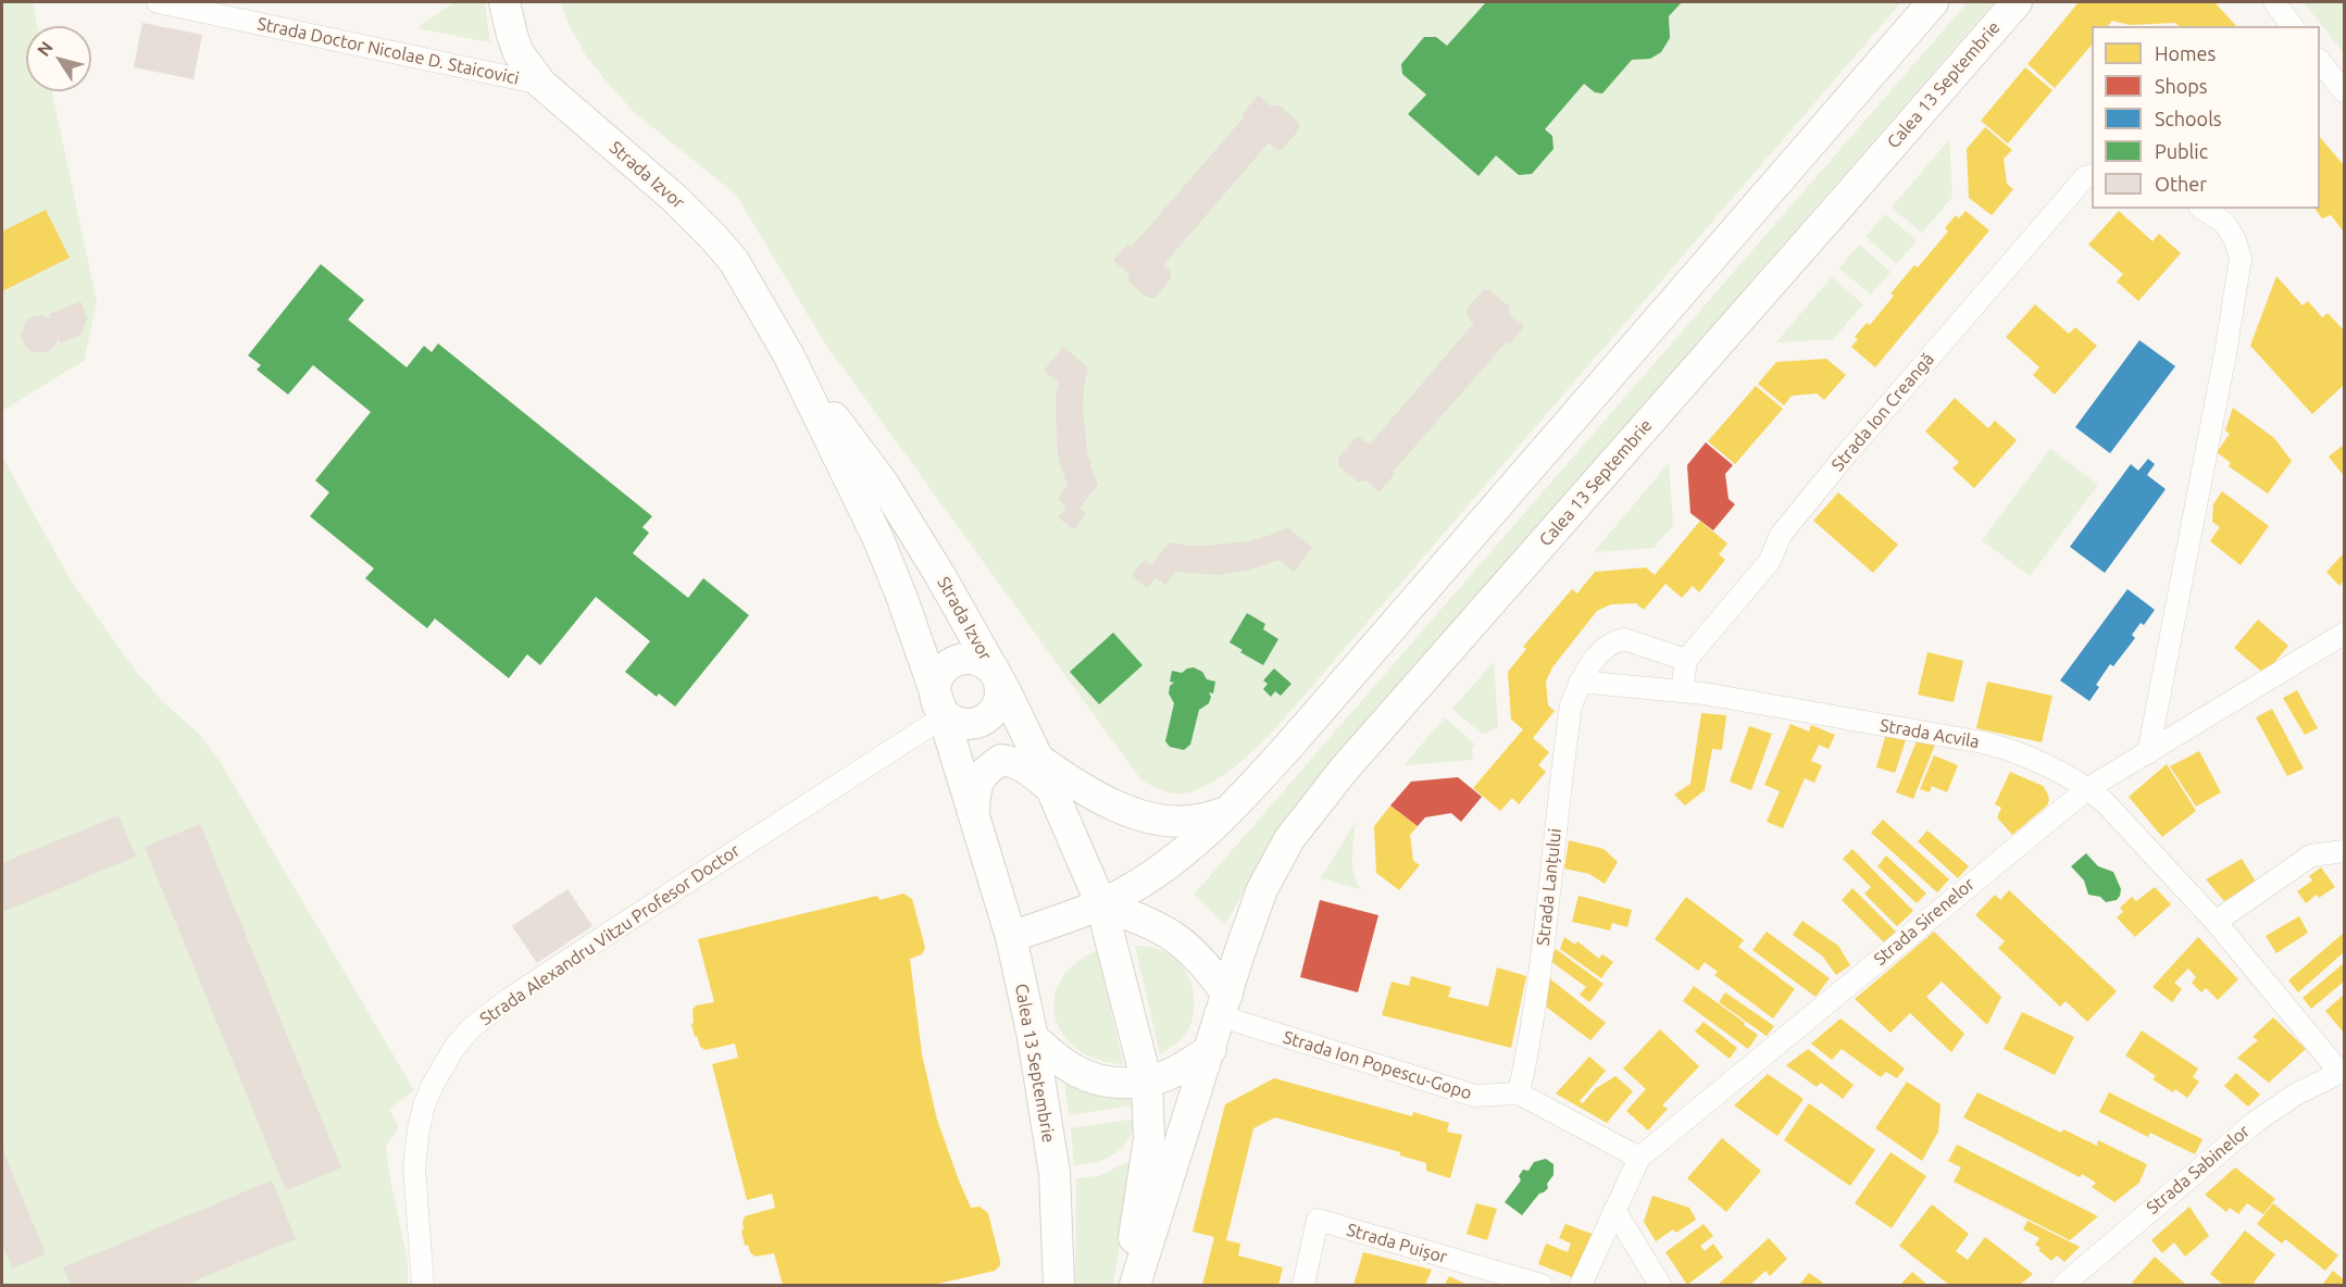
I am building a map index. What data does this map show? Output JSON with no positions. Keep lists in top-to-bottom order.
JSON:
{
  "streets": {
    "main road": ["Calea 13 Septembrie", "Strada Izvor"],
    "street": [
      "Strada Doctor Nicolae D. Staicovici",
      "Strada Ion Creangă",
      "Strada Acvila",
      "Strada Lanțului",
      "Strada Sirenelor",
      "Strada Alexandru Vitzu Profesor Doctor",
      "Strada Ion Popescu-Gopo",
      "Strada Sabinelor",
      "Strada Puișor"
    ]
  },
  "crossings": [
    ["Strada Doctor Nicolae D. Staicovici", "Strada Izvor"],
    ["Calea 13 Septembrie", "Strada Izvor"],
    ["Calea 13 Septembrie", "Strada Ion Popescu-Gopo"],
    ["Strada Izvor", "Strada Alexandru Vitzu Profesor Doctor"],
    ["Strada Acvila", "Strada Lanțului"],
    ["Strada Acvila", "Strada Sirenelor"],
    ["Strada Acvila", "Strada Sabinelor"],
    ["Strada Lanțului", "Strada Ion Popescu-Gopo"]
  ],
  "legend": [
    "Homes",
    "Shops",
    "Schools",
    "Public",
    "Other"
  ],
  "north": "top left"
}
